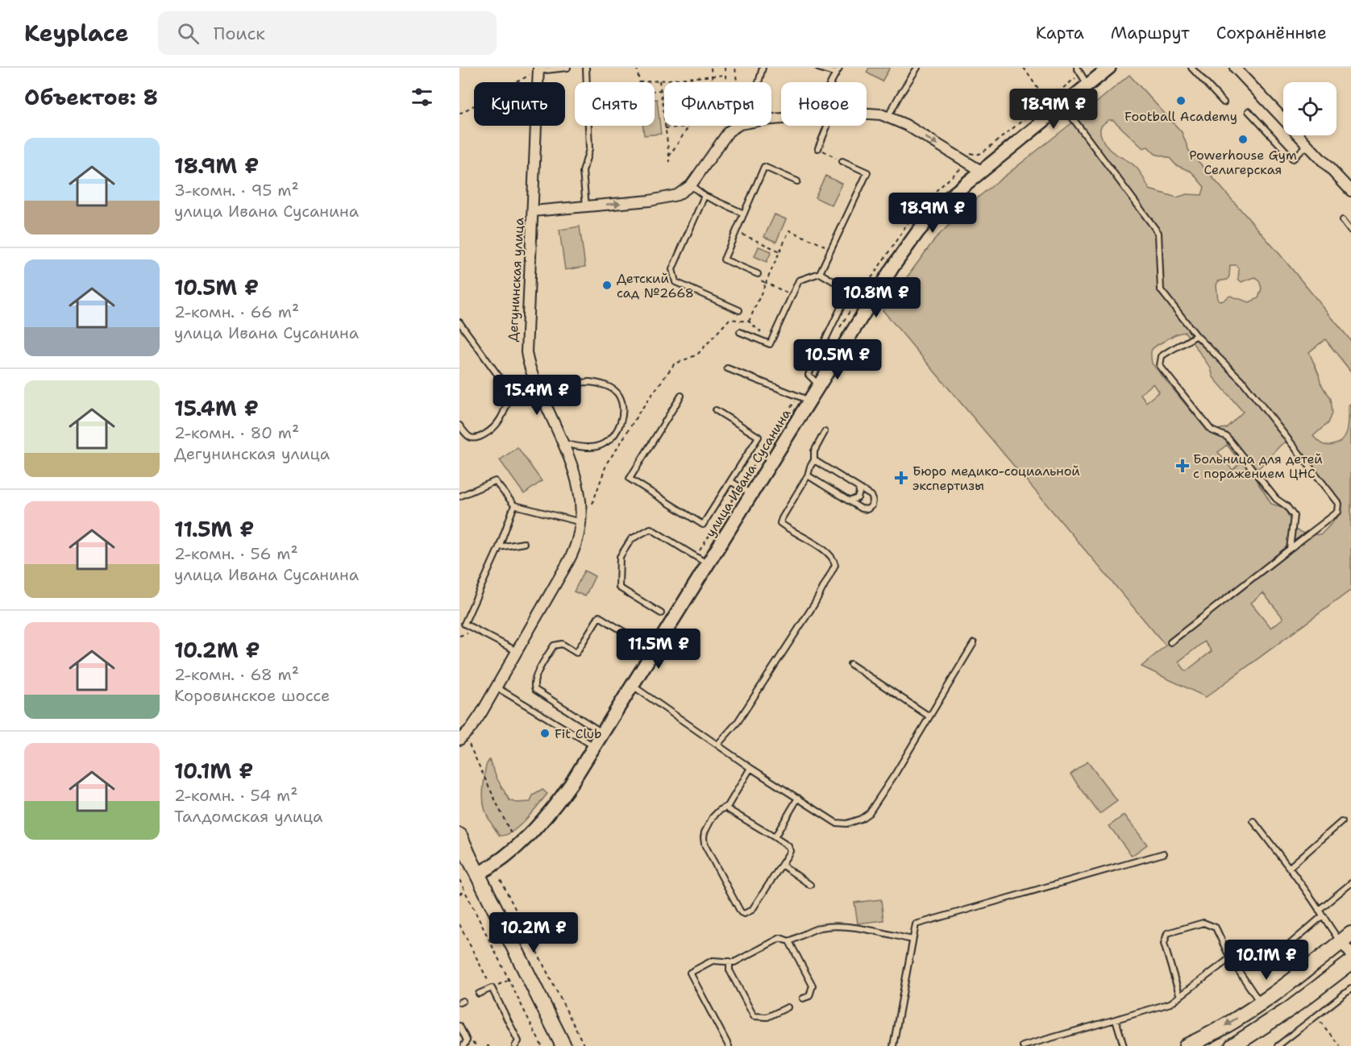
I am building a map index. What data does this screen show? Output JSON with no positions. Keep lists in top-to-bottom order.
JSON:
{
  "streets": {
    "street": ["Дегунинская улица", "улица Ивана Сусанина"]
  },
  "places": {
    "other": [
      "Football Academy",
      "Powerhouse Gym Селигерская",
      "Детский сад №2668",
      "Fit Club"
    ],
    "health": ["Больница для детей с поражением ЦНС", "Бюро медико-социальной экспертизы"]
  },
  "page": {
    "header": "Keyplace",
    "search": "Поиск",
    "nav": ["Карта", "Маршрут", "Сохранённые"],
    "heading": "Объектов: 8",
    "chip": [
      "Купить",
      "Снять",
      "Фильтры",
      "Новое"
    ],
    "price": [
      "18.9M ₽",
      "18.9M ₽",
      "10.8M ₽",
      "10.5M ₽",
      "15.4M ₽",
      "11.5M ₽",
      "10.2M ₽",
      "10.1M ₽"
    ],
    "list": [
      {
        "name": "18.9M ₽",
        "note": "3-комн. · 95 m² · улица Ивана Сусанина"
      },
      {
        "name": "10.5M ₽",
        "note": "2-комн. · 66 m² · улица Ивана Сусанина"
      },
      {
        "name": "15.4M ₽",
        "note": "2-комн. · 80 m² · Дегунинская улица"
      },
      {
        "name": "11.5M ₽",
        "note": "2-комн. · 56 m² · улица Ивана Сусанина"
      },
      {
        "name": "10.2M ₽",
        "note": "2-комн. · 68 m² · Коровинское шоссе"
      },
      {
        "name": "10.1M ₽",
        "note": "2-комн. · 54 m² · Талдомская улица"
      }
    ]
  }
}
